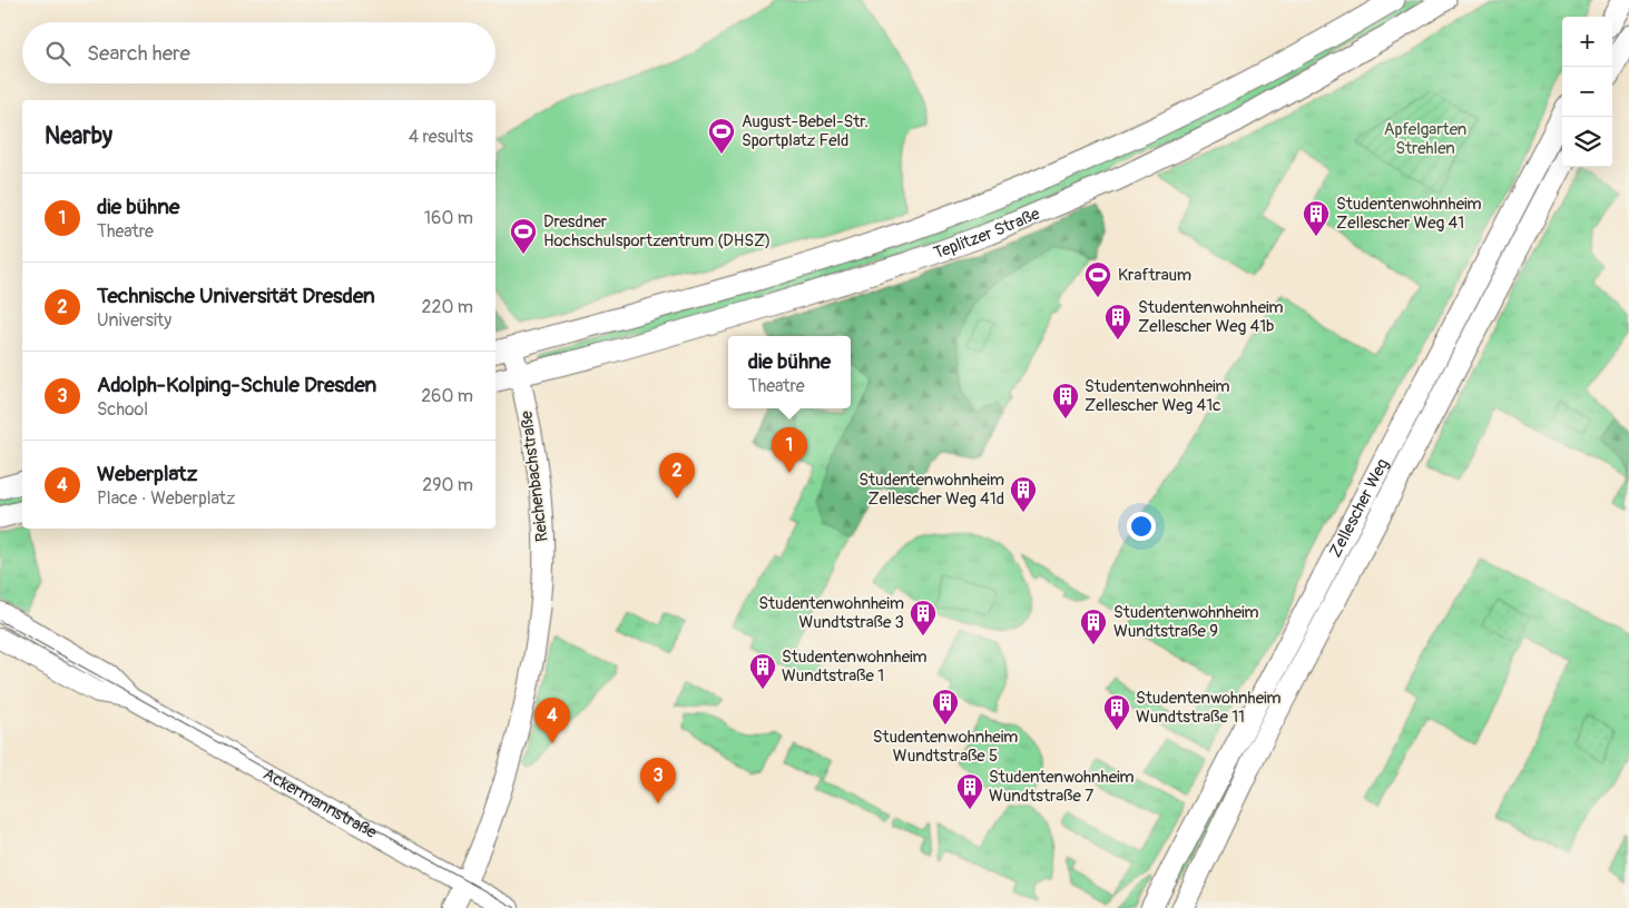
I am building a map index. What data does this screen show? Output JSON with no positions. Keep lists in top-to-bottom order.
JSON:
{
  "streets": {
    "main road": ["Teplitzer Straße", "Zellescher Weg"],
    "street": ["Reichenbachstraße", "Ackermannstraße"]
  },
  "crossings": [
    ["Teplitzer Straße", "Reichenbachstraße"],
    ["Reichenbachstraße", "Ackermannstraße"]
  ],
  "parks": ["Apfelgarten Strehlen"],
  "places": {
    "sports": ["August-Bebel-Str. Sportplatz Feld", "Dresdner Hochschulsportzentrum (DHSZ)", "Kraftraum"],
    "building": [
      "Studentenwohnheim Zellescher Weg 41",
      "Studentenwohnheim Zellescher Weg 41b",
      "Studentenwohnheim Zellescher Weg 41c",
      "Studentenwohnheim Zellescher Weg 41d",
      "Studentenwohnheim Wundtstraße 3",
      "Studentenwohnheim Wundtstraße 9",
      "Studentenwohnheim Wundtstraße 1",
      "Studentenwohnheim Wundtstraße 5",
      "Studentenwohnheim Wundtstraße 11",
      "Studentenwohnheim Wundtstraße 7"
    ]
  },
  "page": {
    "map_buttons": ["+", "−"],
    "search": "Search here",
    "heading": ["Nearby", "4 results"],
    "list": [
      {
        "mark": "1",
        "name": "die bühne",
        "note": "Theatre",
        "value": "160 m"
      },
      {
        "mark": "2",
        "name": "Technische Universität Dresden",
        "note": "University",
        "value": "220 m"
      },
      {
        "mark": "3",
        "name": "Adolph-Kolping-Schule Dresden",
        "note": "School",
        "value": "260 m"
      },
      {
        "mark": "4",
        "name": "Weberplatz",
        "note": "Place · Weberplatz",
        "value": "290 m"
      }
    ],
    "popup": ["die bühne", "Theatre"],
    "pins": [
      "1",
      "2",
      "4",
      "3"
    ]
  }
}
